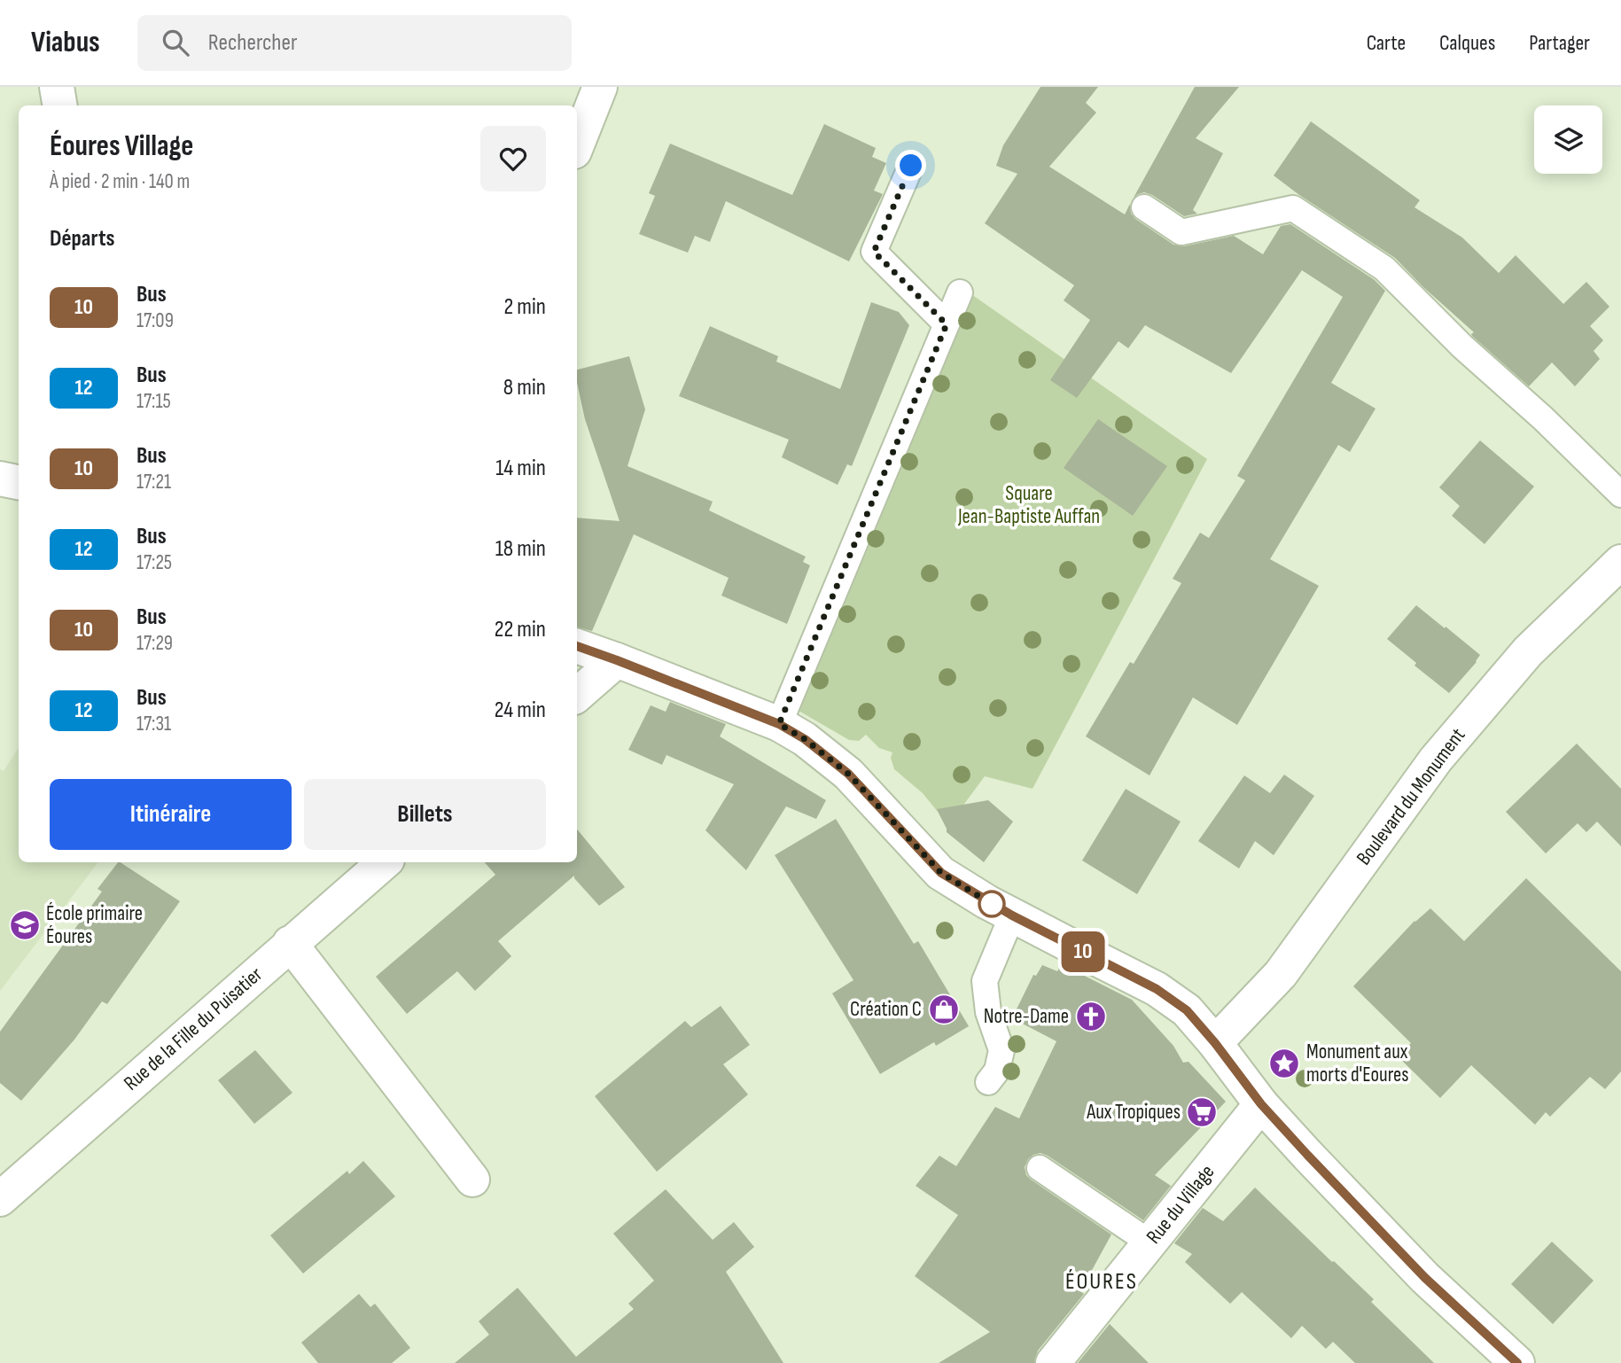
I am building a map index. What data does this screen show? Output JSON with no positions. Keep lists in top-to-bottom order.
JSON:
{
  "streets": {
    "street": ["Boulevard du Monument", "Rue de la Fille du Puisatier", "Rue du Village"]
  },
  "districts": ["ÉOURES"],
  "parks": ["Square Jean-Baptiste Auffan"],
  "places": {
    "school or university": ["École primaire Éoures"],
    "shop": ["Création C"],
    "church": ["Notre-Dame"],
    "place": ["Monument aux morts d'Eoures"],
    "supermarket": ["Aux Tropiques"]
  },
  "lines": ["bus line 10"],
  "page": {
    "header": "Viabus",
    "search": "Rechercher",
    "nav": ["Carte", "Calques", "Partager"],
    "on_map": "10",
    "heading": [
      ["Éoures Village", "À pied · 2 min · 140 m"],
      "Départs"
    ],
    "list": [
      {
        "mark": "10",
        "name": "Bus",
        "note": "17:09",
        "value": "2 min"
      },
      {
        "mark": "12",
        "name": "Bus",
        "note": "17:15",
        "value": "8 min"
      },
      {
        "mark": "10",
        "name": "Bus",
        "note": "17:21",
        "value": "14 min"
      },
      {
        "mark": "12",
        "name": "Bus",
        "note": "17:25",
        "value": "18 min"
      },
      {
        "mark": "10",
        "name": "Bus",
        "note": "17:29",
        "value": "22 min"
      },
      {
        "mark": "12",
        "name": "Bus",
        "note": "17:31",
        "value": "24 min"
      }
    ],
    "buttons": ["Itinéraire", "Billets"]
  }
}
